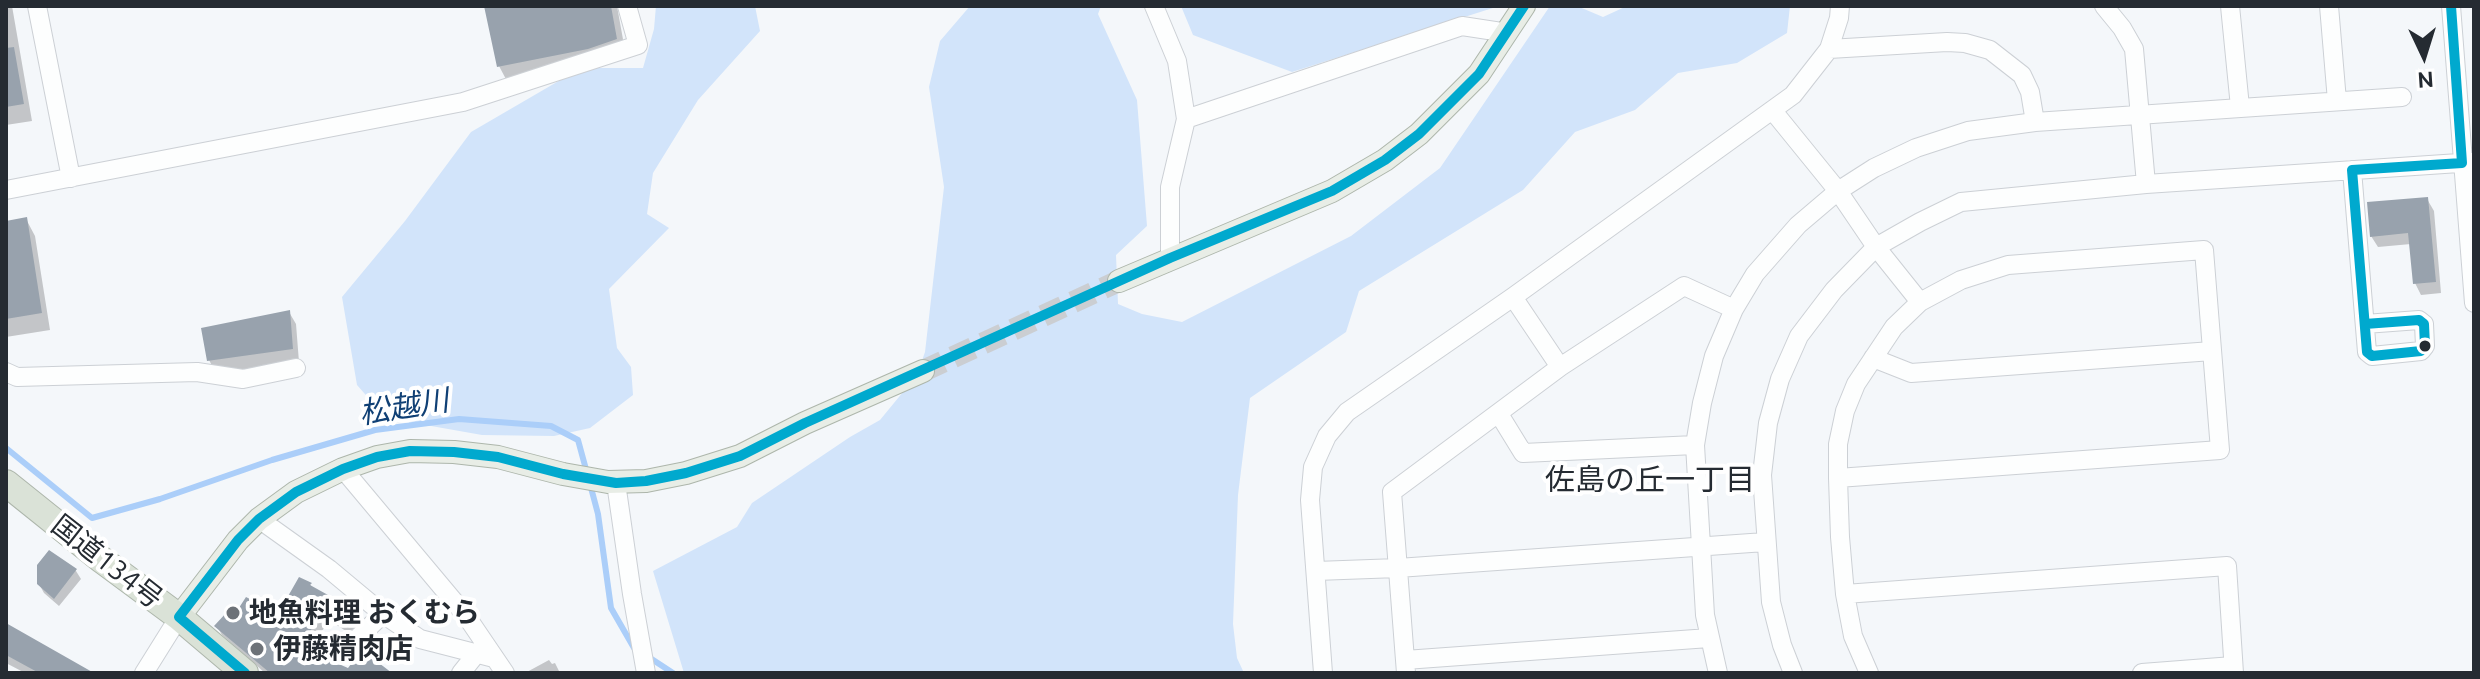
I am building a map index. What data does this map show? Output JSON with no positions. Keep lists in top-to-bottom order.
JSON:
{
  "streets": {
    "highway": ["国道134号"]
  },
  "districts": ["佐島の丘一丁目"],
  "water": ["松越川"],
  "places": ["地魚料理 おくむら", "伊藤精肉店"],
  "north": "bottom"
}
